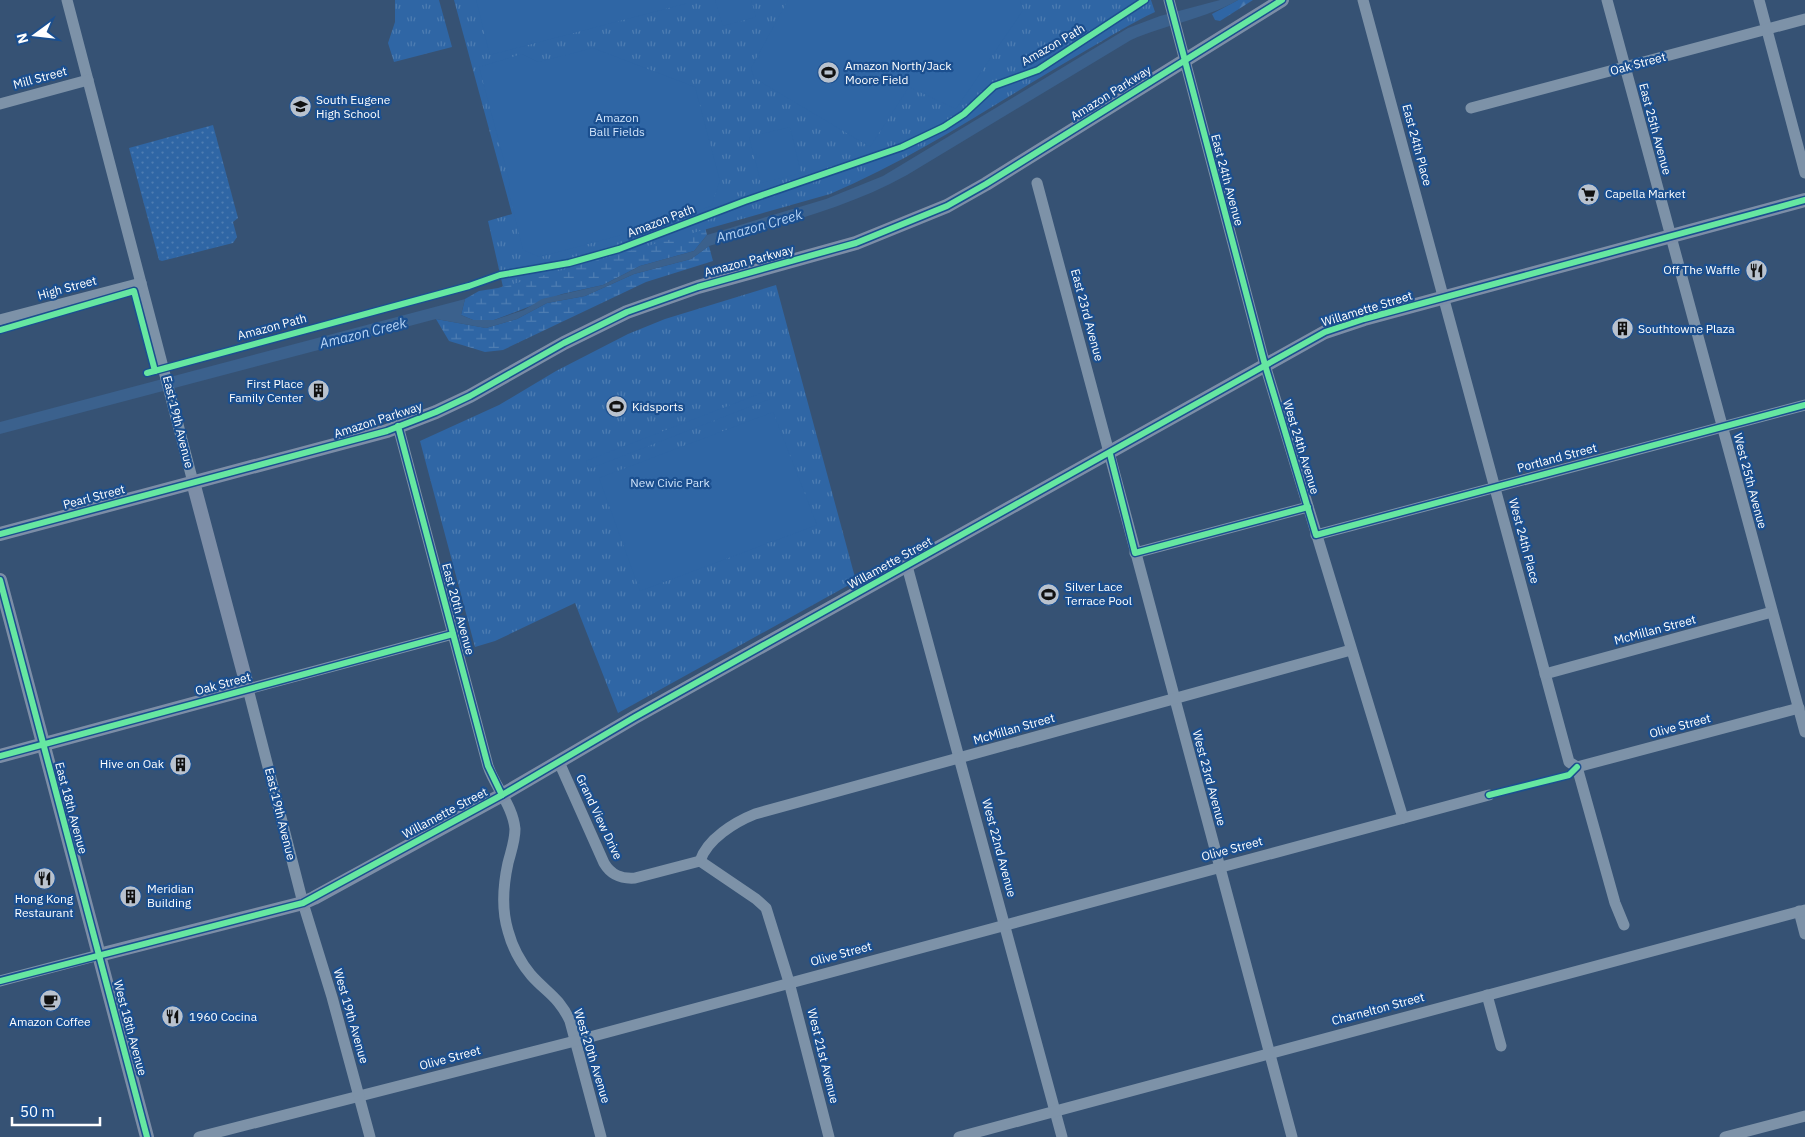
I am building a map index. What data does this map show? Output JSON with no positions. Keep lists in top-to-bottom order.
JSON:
{
  "streets": {
    "main road": [
      "Oak Street",
      "Amazon Parkway",
      "Willamette Street",
      "East 19th Avenue",
      "Pearl Street",
      "East 18th Avenue",
      "West 18th Avenue"
    ],
    "street": [
      "Mill Street",
      "East 25th Avenue",
      "East 24th Place",
      "East 24th Avenue",
      "High Street",
      "East 23rd Avenue",
      "West 24th Avenue",
      "Portland Street",
      "West 25th Avenue",
      "West 24th Place",
      "East 20th Avenue",
      "McMillan Street",
      "Olive Street",
      "West 23rd Avenue",
      "Grand View Drive",
      "West 22nd Avenue",
      "Charnelton Street",
      "West 19th Avenue",
      "West 20th Avenue",
      "West 21st Avenue"
    ],
    "cycle path": ["Amazon Path"]
  },
  "crossings": [
    ["Oak Street", "East 25th Avenue"],
    ["Oak Street", "East 19th Avenue"],
    ["Oak Street", "East 20th Avenue"],
    ["Oak Street", "East 18th Avenue"],
    ["Mill Street", "East 19th Avenue"],
    ["Amazon Parkway", "East 24th Avenue"],
    ["Amazon Parkway", "East 19th Avenue"],
    ["Amazon Parkway", "Pearl Street"],
    ["Amazon Parkway", "East 20th Avenue"],
    ["East 25th Avenue", "Willamette Street"],
    ["East 25th Avenue", "West 25th Avenue"],
    ["East 24th Place", "Willamette Street"],
    ["East 24th Place", "West 24th Place"],
    ["East 24th Avenue", "Willamette Street"],
    ["East 24th Avenue", "West 24th Avenue"],
    ["High Street", "East 19th Avenue"],
    ["Willamette Street", "East 23rd Avenue"],
    ["Willamette Street", "East 19th Avenue"],
    ["Willamette Street", "West 24th Avenue"],
    ["Willamette Street", "West 25th Avenue"],
    ["Willamette Street", "West 24th Place"],
    ["Willamette Street", "East 20th Avenue"],
    ["Willamette Street", "West 23rd Avenue"],
    ["Willamette Street", "East 18th Avenue"],
    ["Willamette Street", "Grand View Drive"],
    ["Willamette Street", "West 22nd Avenue"],
    ["Willamette Street", "West 19th Avenue"],
    ["Willamette Street", "West 18th Avenue"],
    ["Willamette Street", "West 20th Avenue"],
    ["East 23rd Avenue", "West 23rd Avenue"],
    ["East 19th Avenue", "Pearl Street"],
    ["East 19th Avenue", "West 19th Avenue"],
    ["West 24th Avenue", "Portland Street"],
    ["West 24th Avenue", "McMillan Street"],
    ["West 24th Avenue", "Olive Street"],
    ["Portland Street", "West 25th Avenue"],
    ["Portland Street", "West 24th Place"],
    ["West 25th Avenue", "McMillan Street"],
    ["West 25th Avenue", "Olive Street"],
    ["West 24th Place", "McMillan Street"],
    ["West 24th Place", "Olive Street"],
    ["East 20th Avenue", "West 20th Avenue"],
    ["McMillan Street", "West 23rd Avenue"],
    ["McMillan Street", "Grand View Drive"],
    ["McMillan Street", "West 22nd Avenue"],
    ["Olive Street", "West 23rd Avenue"],
    ["Olive Street", "West 22nd Avenue"],
    ["Olive Street", "West 19th Avenue"],
    ["Olive Street", "West 20th Avenue"],
    ["Olive Street", "West 21st Avenue"],
    ["West 23rd Avenue", "Charnelton Street"],
    ["East 18th Avenue", "West 18th Avenue"],
    ["West 22nd Avenue", "Charnelton Street"]
  ],
  "water": ["Amazon Creek"],
  "parks": ["Amazon Ball Fields", "New Civic Park"],
  "places": {
    "sports": ["Amazon North/Jack Moore Field", "Kidsports", "Silver Lace Terrace Pool"],
    "school or university": ["South Eugene High School"],
    "supermarket": ["Capella Market"],
    "restaurant": ["Off The Waffle", "Hong Kong Restaurant", "1960 Cocina"],
    "building": [
      "Southtowne Plaza",
      "First Place Family Center",
      "Hive on Oak",
      "Meridian Building"
    ],
    "cafe": ["Amazon Coffee"]
  },
  "scale_bar": "50 m",
  "north": "left"
}
